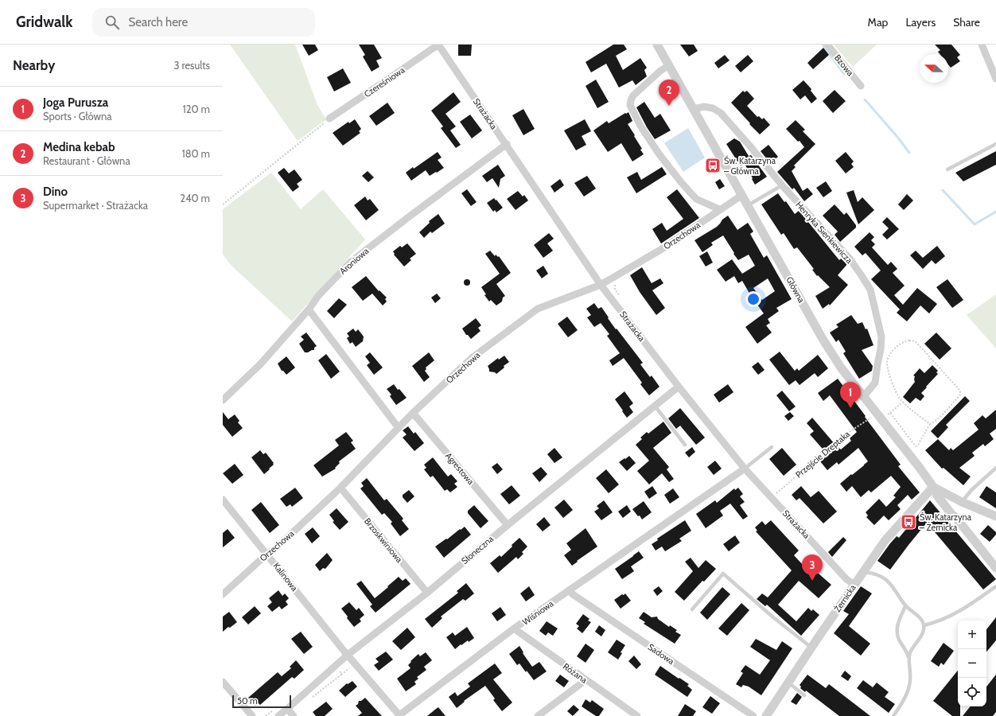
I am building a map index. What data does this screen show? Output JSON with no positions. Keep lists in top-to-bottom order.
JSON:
{
  "streets": {
    "street": [
      "Bzowa",
      "Czereśniowa",
      "Strażacka",
      "Henryka Sienkiewicza",
      "Orzechowa",
      "Aroniowa",
      "Główna",
      "Agrestowa",
      "Brzoskwiniowa",
      "Słoneczna",
      "Kalinowa",
      "Żernicka",
      "Wiśniowa",
      "Sadowa",
      "Różana"
    ],
    "path": ["Przejście Dreptaka"]
  },
  "crossings": [
    ["Czereśniowa", "Strażacka"],
    ["Strażacka", "Orzechowa"],
    ["Strażacka", "Aroniowa"],
    ["Strażacka", "Słoneczna"],
    ["Strażacka", "Żernicka"],
    ["Strażacka", "Wiśniowa"],
    ["Henryka Sienkiewicza", "Główna"],
    ["Orzechowa", "Główna"],
    ["Orzechowa", "Agrestowa"],
    ["Orzechowa", "Brzoskwiniowa"],
    ["Orzechowa", "Kalinowa"],
    ["Główna", "Żernicka"],
    ["Agrestowa", "Słoneczna"],
    ["Brzoskwiniowa", "Słoneczna"],
    ["Słoneczna", "Kalinowa"],
    ["Słoneczna", "Wiśniowa"],
    ["Kalinowa", "Wiśniowa"],
    ["Wiśniowa", "Sadowa"],
    ["Wiśniowa", "Różana"]
  ],
  "places": {
    "bus stop": ["Św. Katarzyna – Główna", "Św. Katarzyna – Żernicka"]
  },
  "scale_bar": "50 m",
  "north": "left",
  "page": {
    "header": "Gridwalk",
    "search": "Search here",
    "nav": ["Map", "Layers", "Share"],
    "heading": ["Nearby", "3 results"],
    "pins": ["2", "1", "3"],
    "list": [
      {
        "mark": "1",
        "name": "Joga Purusza",
        "note": "Sports · Główna",
        "value": "120 m"
      },
      {
        "mark": "2",
        "name": "Medina kebab",
        "note": "Restaurant · Główna",
        "value": "180 m"
      },
      {
        "mark": "3",
        "name": "Dino",
        "note": "Supermarket · Strażacka",
        "value": "240 m"
      }
    ],
    "map_buttons": ["+", "−"],
    "scale": "50 m"
  }
}
